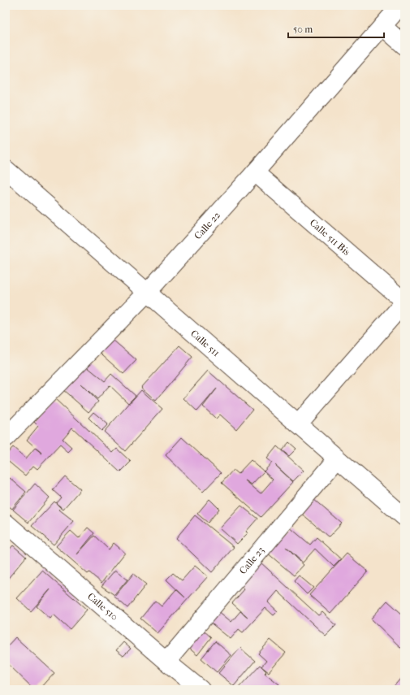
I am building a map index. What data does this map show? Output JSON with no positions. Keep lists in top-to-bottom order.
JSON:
{
  "streets": {
    "street": [
      "Calle 22",
      "Calle 511 Bis",
      "Calle 511",
      "Calle 23",
      "Calle 510"
    ]
  },
  "crossings": [
    ["Calle 22", "Calle 511 Bis"],
    ["Calle 22", "Calle 511"],
    ["Calle 511", "Calle 23"],
    ["Calle 23", "Calle 510"]
  ],
  "scale_bar": "50 m"
}
